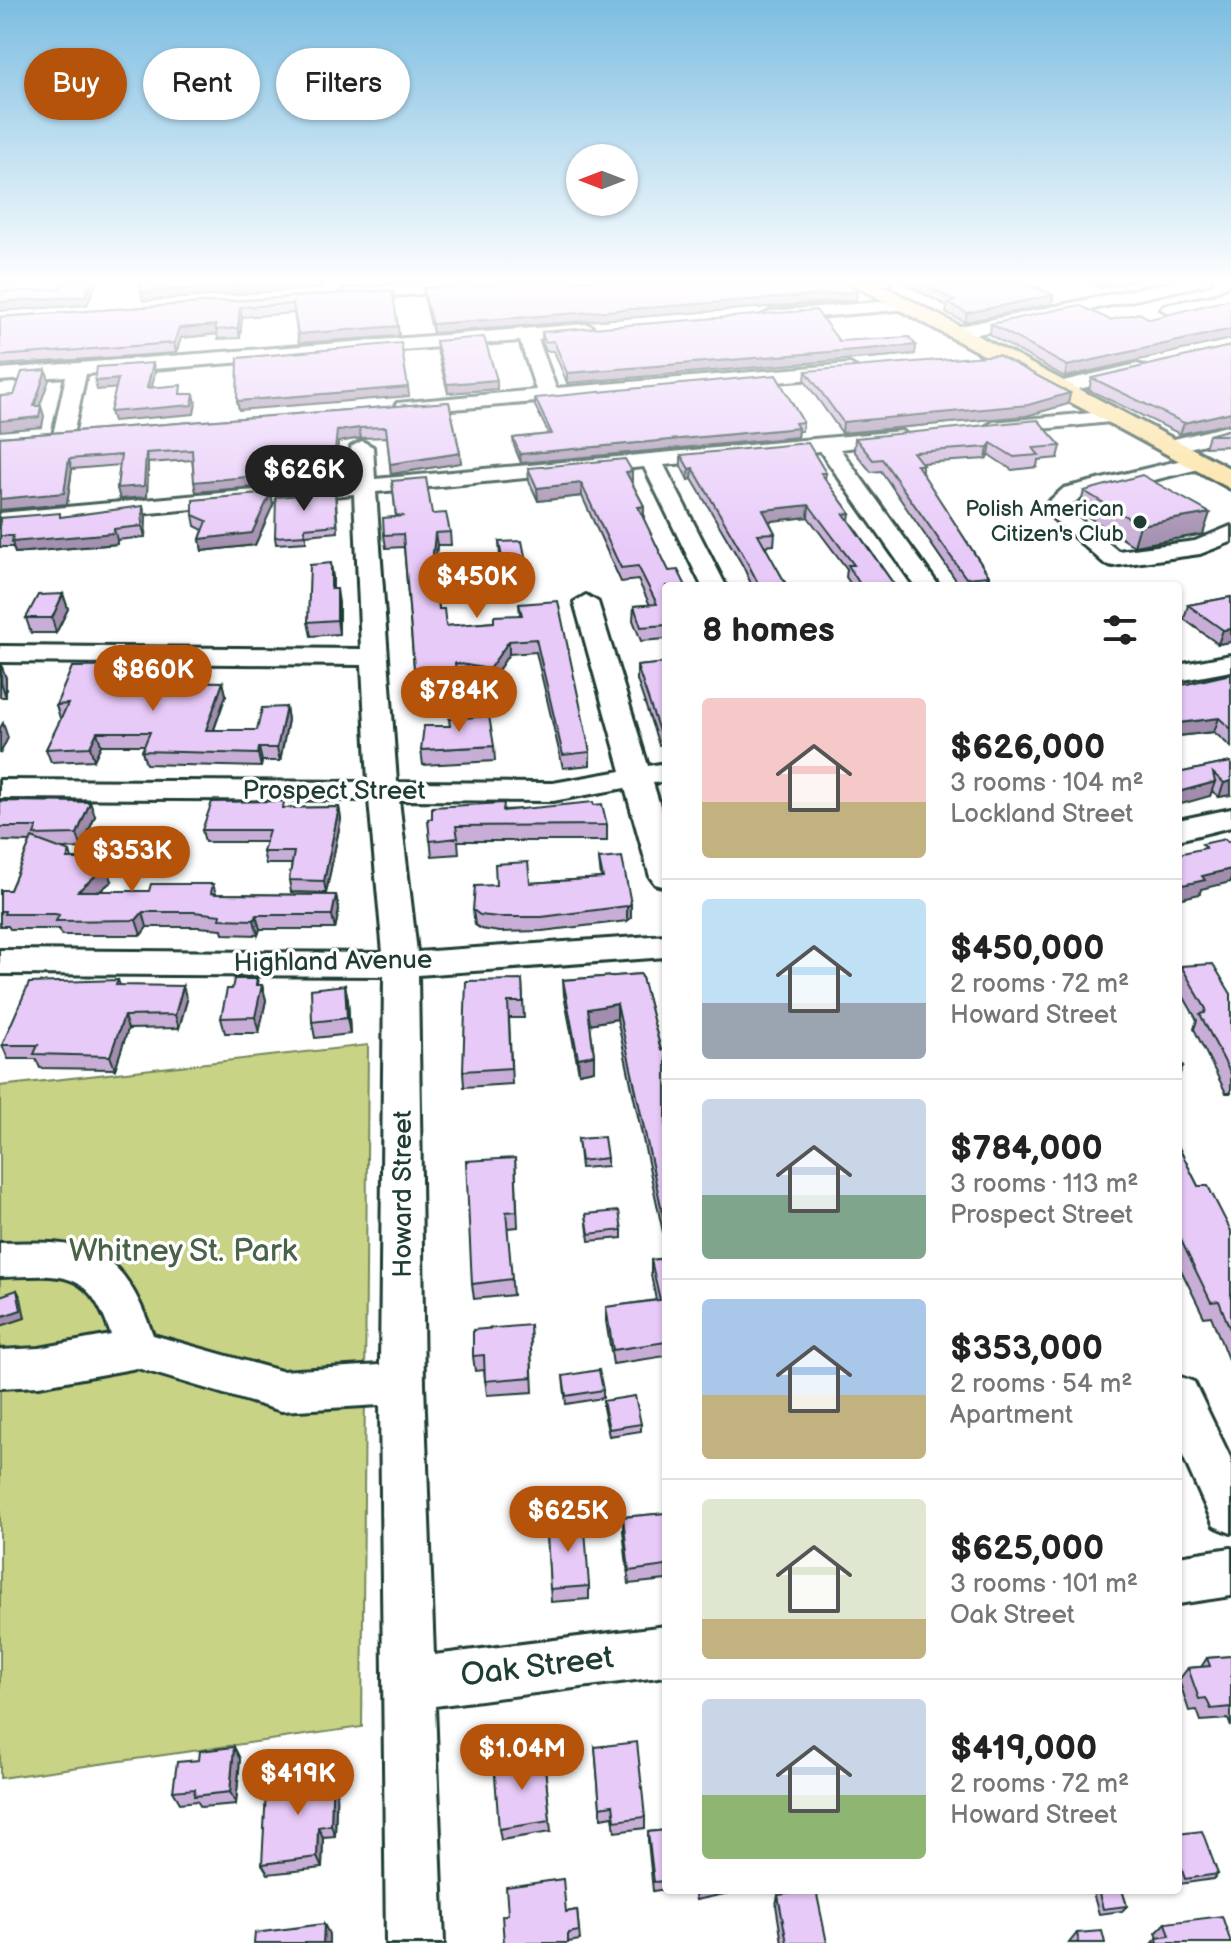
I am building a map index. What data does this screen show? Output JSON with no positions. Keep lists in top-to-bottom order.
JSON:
{
  "streets": {
    "street": [
      "Prospect Street",
      "Highland Avenue",
      "Howard Street",
      "Oak Street"
    ]
  },
  "crossings": [
    ["Prospect Street", "Howard Street"],
    ["Highland Avenue", "Howard Street"],
    ["Howard Street", "Oak Street"]
  ],
  "parks": ["Whitney St. Park"],
  "places": ["Polish American Citizen's Club"],
  "north": "left",
  "page": {
    "chip": ["Buy", "Rent", "Filters"],
    "price": [
      "$626K",
      "$450K",
      "$860K",
      "$784K",
      "$353K",
      "$625K",
      "$1.04M",
      "$419K"
    ],
    "heading": "8 homes",
    "list": [
      {
        "name": "$626,000",
        "note": "3 rooms · 104 m² · Lockland Street"
      },
      {
        "name": "$450,000",
        "note": "2 rooms · 72 m² · Howard Street"
      },
      {
        "name": "$784,000",
        "note": "3 rooms · 113 m² · Prospect Street"
      },
      {
        "name": "$353,000",
        "note": "2 rooms · 54 m² · Apartment"
      },
      {
        "name": "$625,000",
        "note": "3 rooms · 101 m² · Oak Street"
      },
      {
        "name": "$419,000",
        "note": "2 rooms · 72 m² · Howard Street"
      }
    ]
  }
}
